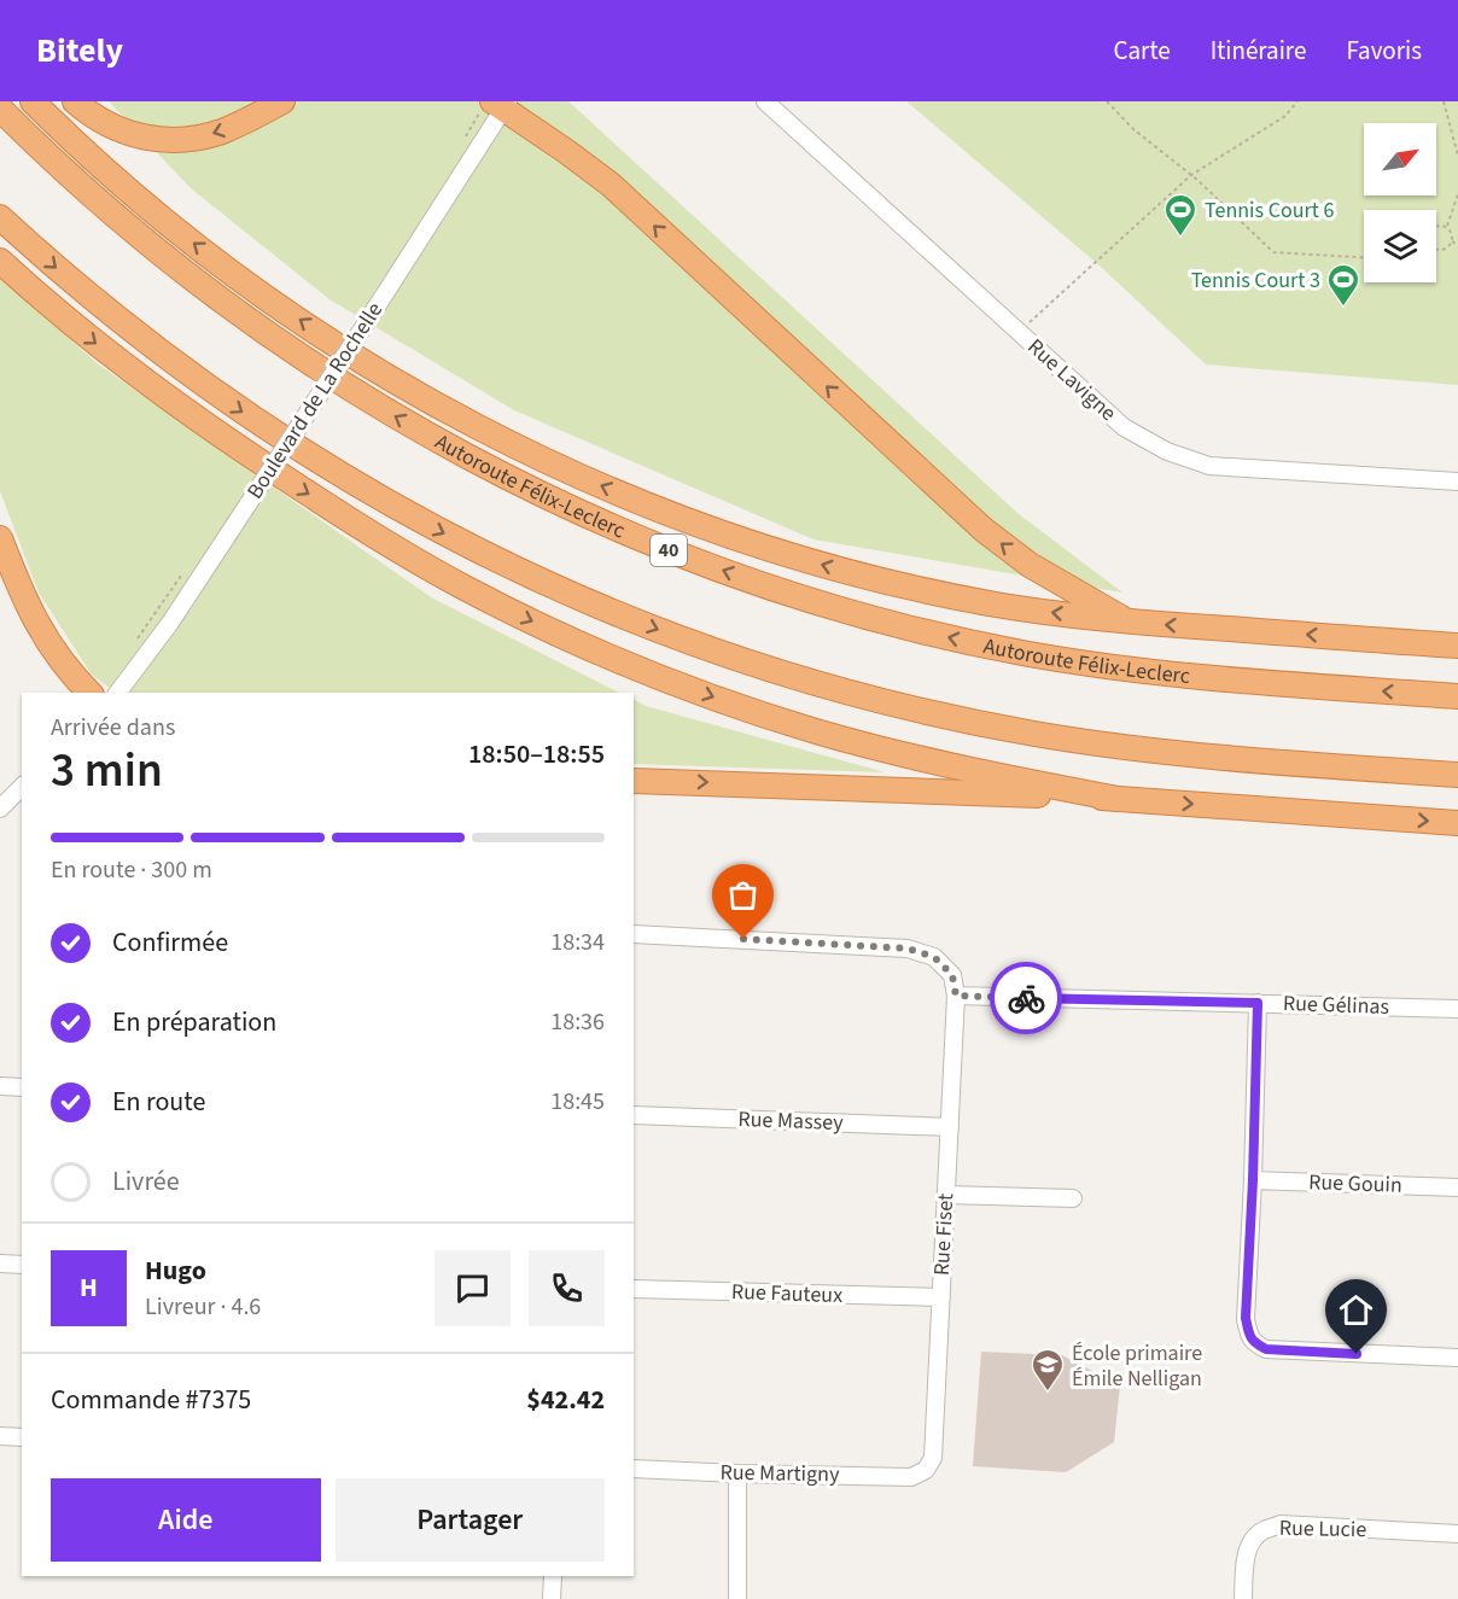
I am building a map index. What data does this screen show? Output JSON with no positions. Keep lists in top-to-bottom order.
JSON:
{
  "streets": {
    "highway": ["Autoroute Félix-Leclerc", "40"],
    "street": [
      "Rue Lavigne",
      "Boulevard de La Rochelle",
      "Rue Gélinas",
      "Rue Massey",
      "Rue Gouin",
      "Rue Fiset",
      "Rue Fauteux",
      "Rue Martigny",
      "Rue Lucie"
    ]
  },
  "crossings": [
    ["Rue Gélinas", "Rue Fiset"],
    ["Rue Massey", "Rue Fiset"],
    ["Rue Fiset", "Rue Fauteux"],
    ["Rue Fiset", "Rue Martigny"]
  ],
  "places": {
    "sports": ["Tennis Court 6", "Tennis Court 3"],
    "school or university": ["École primaire Émile Nelligan"]
  },
  "north": "top right",
  "page": {
    "header": "Bitely",
    "nav": ["Carte", "Itinéraire", "Favoris"],
    "heading": ["3 min", "Arrivée dans", "18:50–18:55"],
    "panel": [
      "Hugo",
      "Livreur · 4.6",
      "Commande #7375",
      "$42.42"
    ],
    "bar": "En route · 300 m",
    "list": [
      ["Confirmée", "18:34"],
      ["En préparation", "18:36"],
      ["En route", "18:45"],
      "Livrée"
    ],
    "round": "H",
    "buttons": ["Aide", "Partager"]
  }
}
